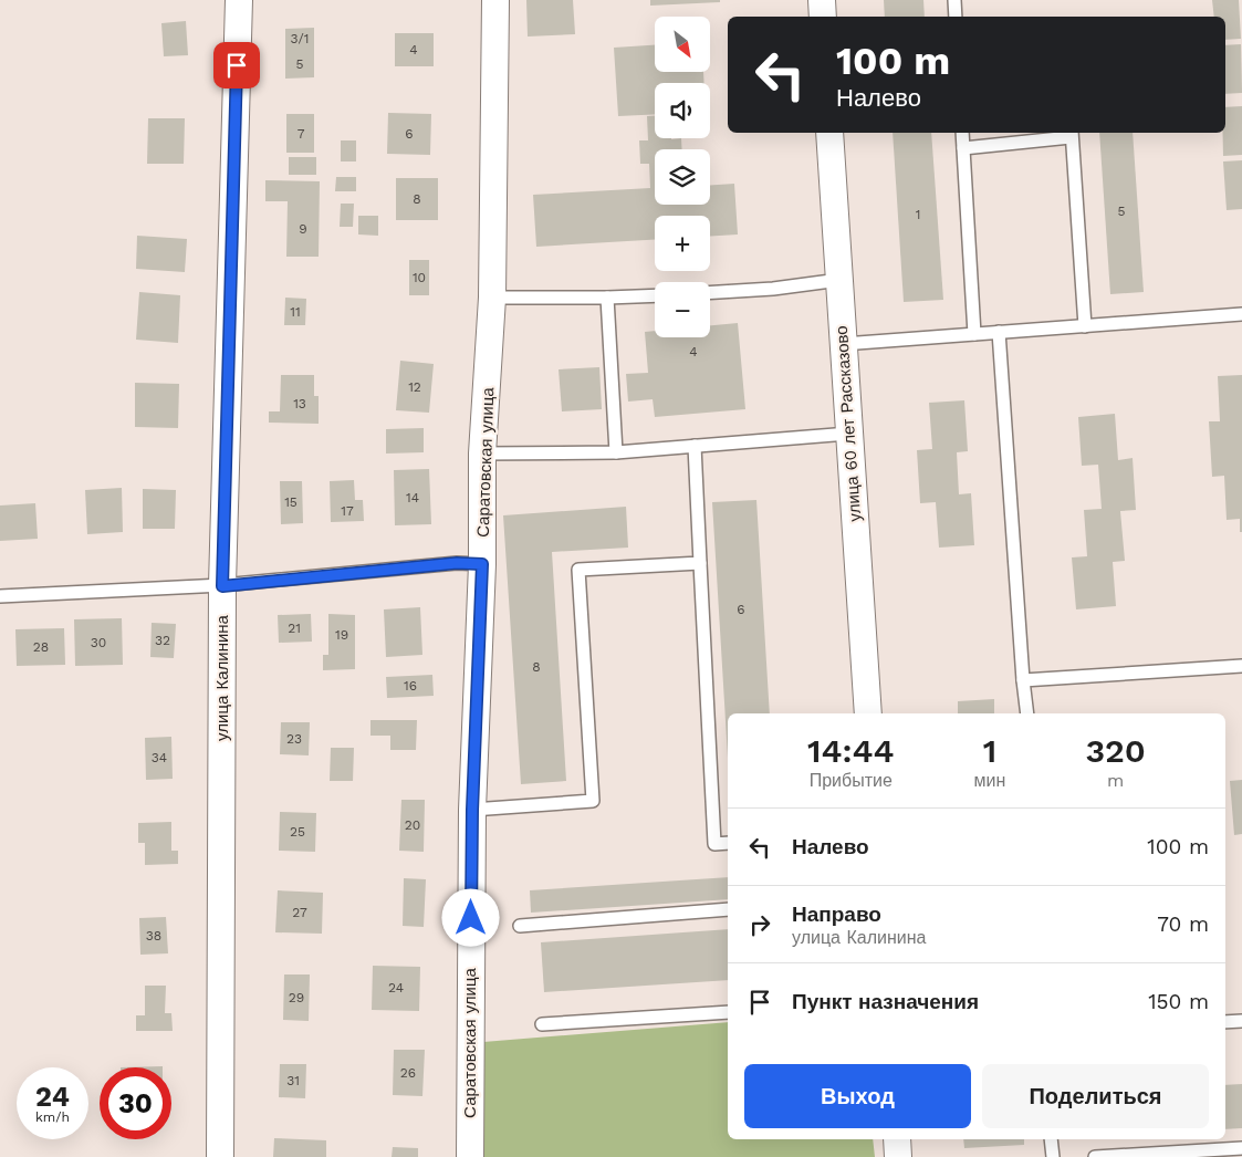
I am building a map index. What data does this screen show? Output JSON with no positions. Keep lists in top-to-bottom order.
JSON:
{
  "streets": {
    "street": ["улица 60 лет Рассказово", "Саратовская улица", "улица Калинина"]
  },
  "house_numbers": [
    "3/1",
    "4",
    "5",
    "7",
    "6",
    "8",
    "5",
    "1",
    "9",
    "10",
    "11",
    "4",
    "12",
    "13",
    "14",
    "15",
    "17",
    "6",
    "21",
    "19",
    "32",
    "30",
    "28",
    "8",
    "16",
    "23",
    "34",
    "20",
    "25",
    "27",
    "38",
    "24",
    "29",
    "26",
    "31"
  ],
  "north": "bottom right",
  "page": {
    "map_buttons": ["+", "−"],
    "turn": ["100 m", "Налево"],
    "eta": [
      "14:44",
      "Прибытие",
      "1",
      "мин",
      "320",
      "m"
    ],
    "list": [
      {
        "name": "Налево",
        "value": "100 m"
      },
      {
        "name": "Направо",
        "note": "улица Калинина",
        "value": "70 m"
      },
      {
        "name": "Пункт назначения",
        "value": "150 m"
      }
    ],
    "buttons": ["Выход", "Поделиться"],
    "speed": "24 km/h",
    "limit": "30"
  }
}
